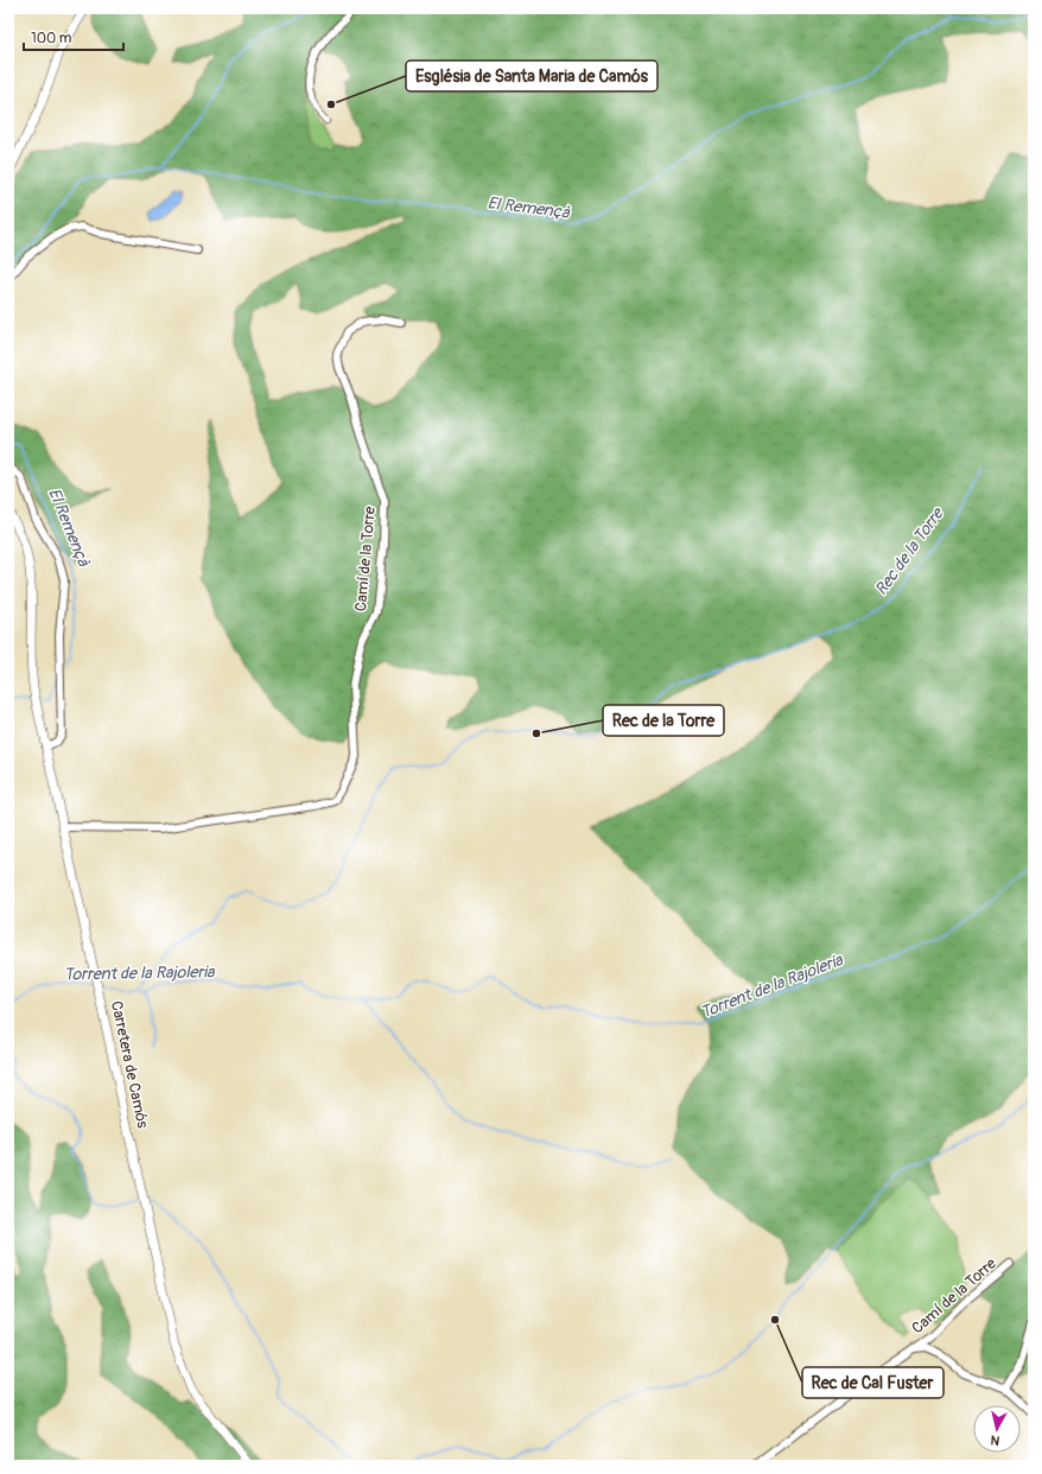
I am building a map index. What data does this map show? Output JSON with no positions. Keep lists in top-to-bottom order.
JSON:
{
  "streets": {
    "street": ["Camí de la Torre", "Carretera de Camós"]
  },
  "crossings": [
    ["Camí de la Torre", "Carretera de Camós"]
  ],
  "water": ["El Remençà", "Rec de la Torre", "Torrent de la Rajoleria"],
  "places": ["Església de Santa Maria de Camós", "Rec de la Torre", "Rec de Cal Fuster"],
  "scale_bar": "100 m",
  "north": "bottom"
}
